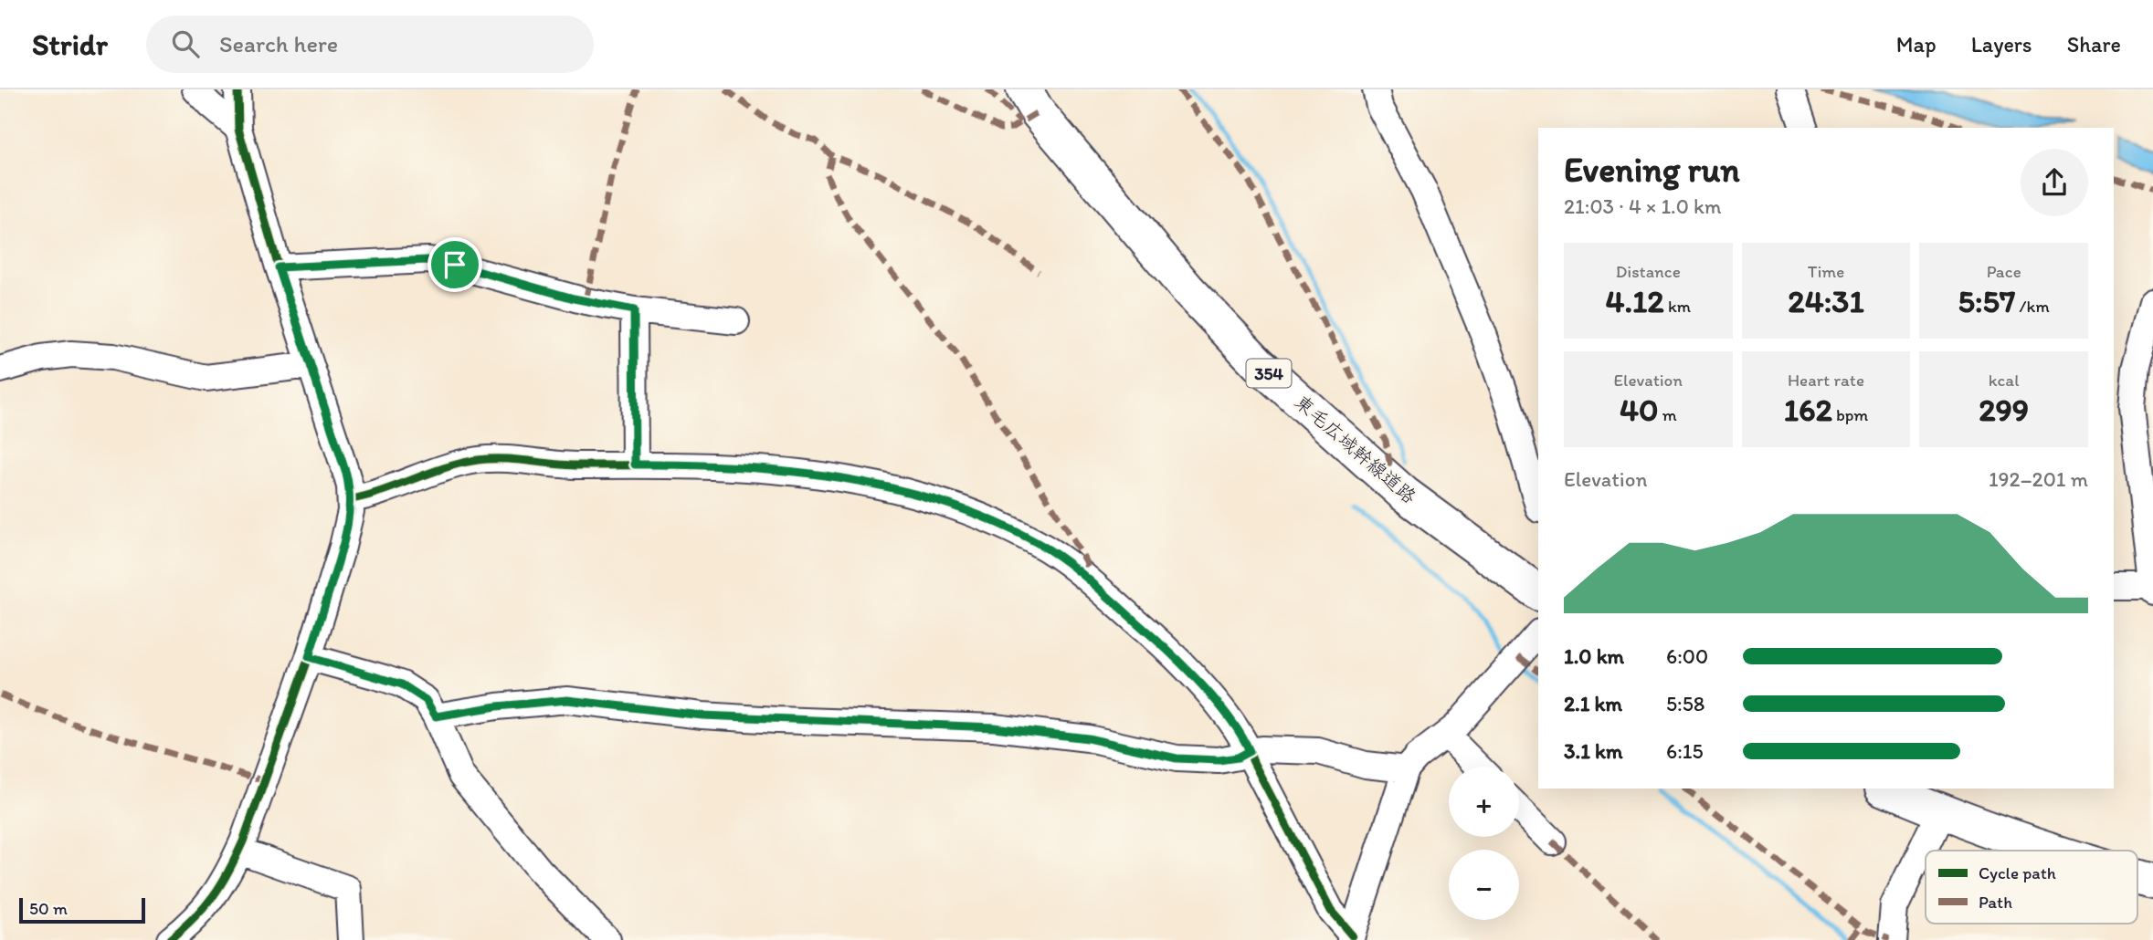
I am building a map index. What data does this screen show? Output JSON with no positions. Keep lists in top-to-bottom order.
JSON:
{
  "streets": {
    "highway": ["354", "東毛広域幹線道路"]
  },
  "legend": ["Cycle path", "Path"],
  "scale_bar": "50 m",
  "page": {
    "header": "Stridr",
    "search": "Search here",
    "nav": ["Map", "Layers", "Share"],
    "heading": ["Evening run", "21:03 · 4 × 1.0 km"],
    "stats": [
      ["Distance", "4.12 km"],
      ["Time", "24:31"],
      ["Pace", "5:57 /km"],
      ["Elevation", "40 m"],
      ["Heart rate", "162 bpm"],
      ["kcal", "299"]
    ],
    "chart": ["Elevation", "192–201 m"],
    "list": [
      {
        "name": "1.0 km",
        "note": "6:00"
      },
      {
        "name": "2.1 km",
        "note": "5:58"
      },
      {
        "name": "3.1 km",
        "note": "6:15"
      }
    ],
    "map_buttons": ["+", "−"],
    "scale": "50 m"
  }
}
